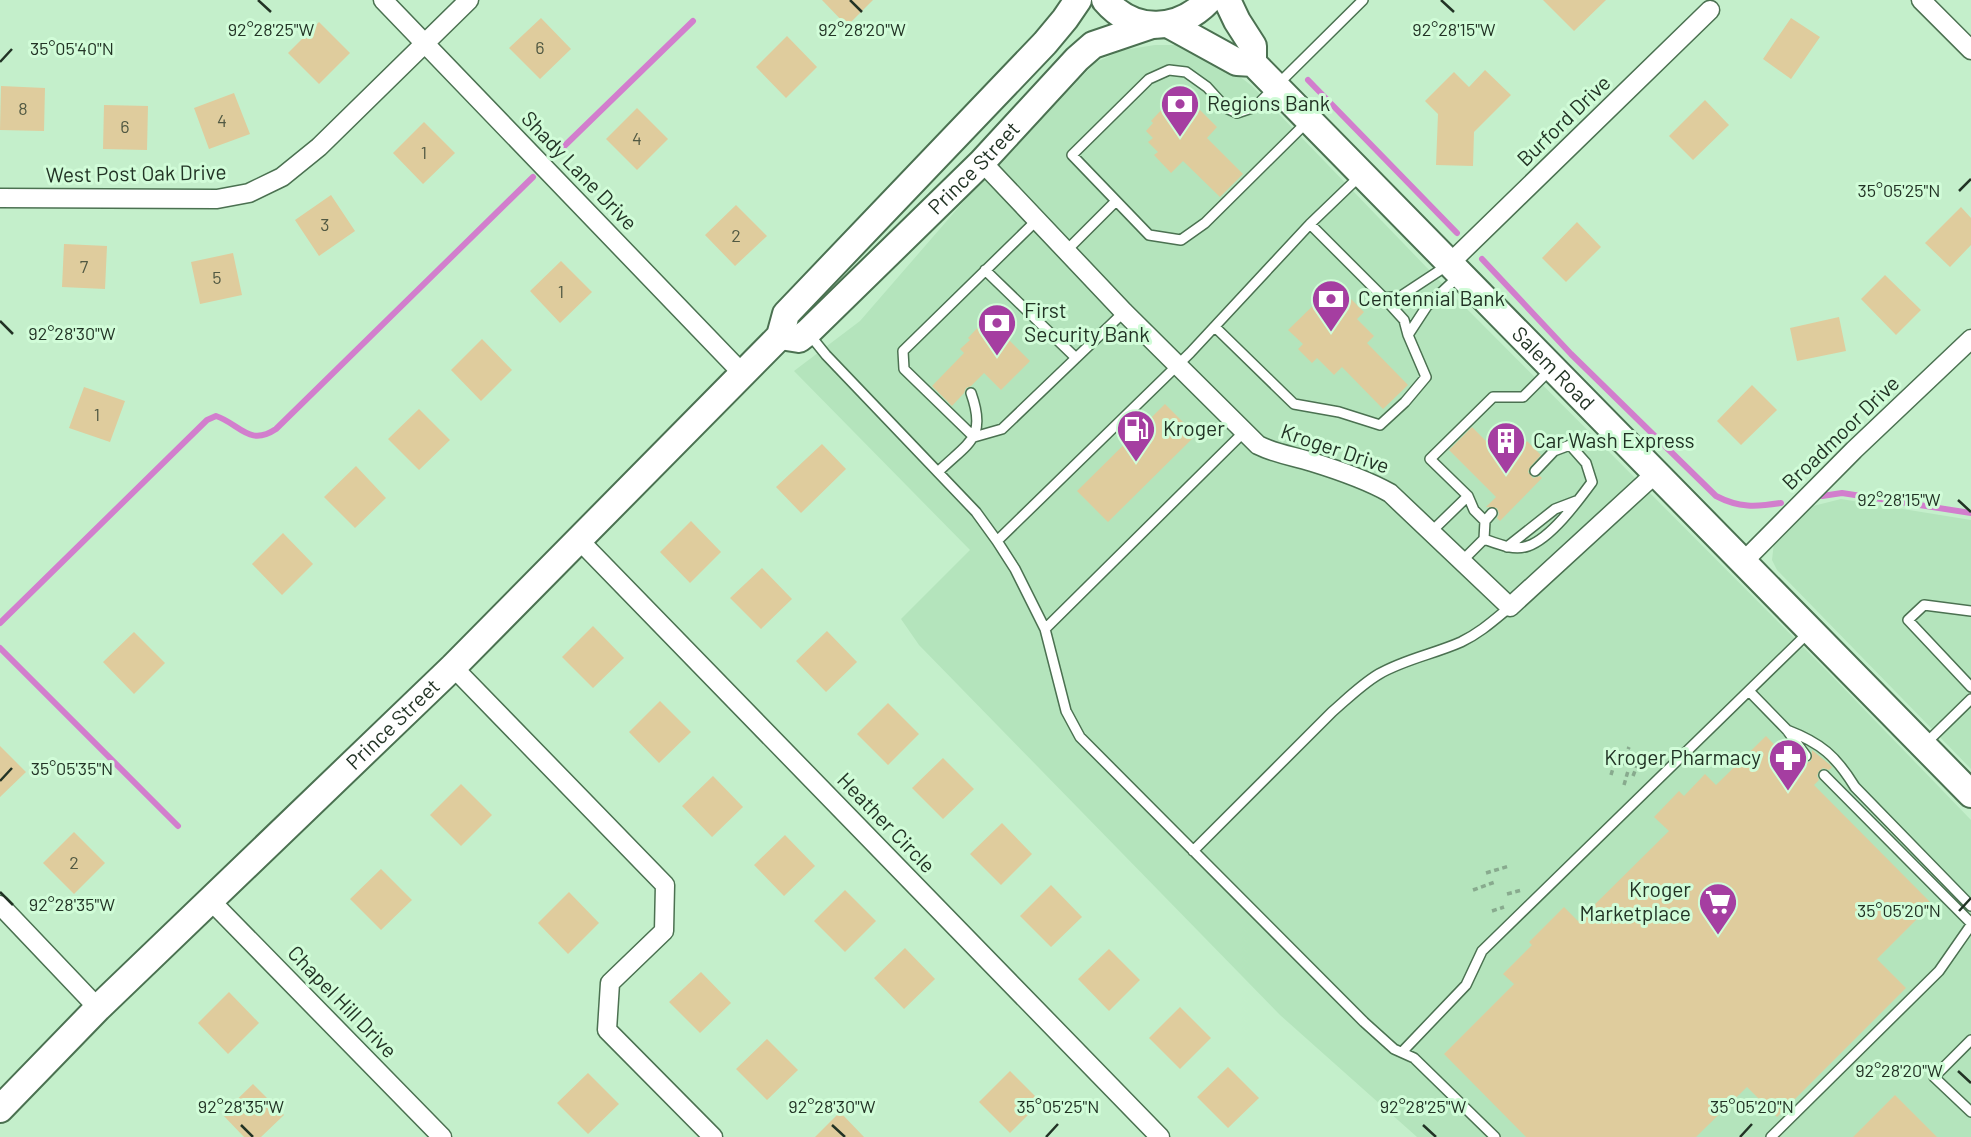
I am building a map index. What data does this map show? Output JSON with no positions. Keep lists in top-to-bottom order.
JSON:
{
  "streets": {
    "main road": ["Prince Street", "Salem Road"],
    "street": [
      "Burford Drive",
      "Shady Lane Drive",
      "West Post Oak Drive",
      "Broadmoor Drive",
      "Kroger Drive",
      "Heather Circle",
      "Chapel Hill Drive"
    ]
  },
  "crossings": [
    ["Burford Drive", "Salem Road"],
    ["Prince Street", "Shady Lane Drive"],
    ["Prince Street", "Salem Road"],
    ["Prince Street", "Kroger Drive"],
    ["Prince Street", "Heather Circle"],
    ["Prince Street", "Chapel Hill Drive"],
    ["Shady Lane Drive", "West Post Oak Drive"],
    ["Salem Road", "Broadmoor Drive"]
  ],
  "places": {
    "bank": ["Regions Bank", "Centennial Bank", "First Security Bank"],
    "fuel station": ["Kroger"],
    "building": ["Car Wash Express"],
    "pharmacy": ["Kroger Pharmacy"],
    "supermarket": ["Kroger Marketplace"]
  },
  "house_numbers": [
    "6",
    "8",
    "4",
    "6",
    "4",
    "1",
    "3",
    "2",
    "7",
    "5",
    "1",
    "1",
    "2"
  ],
  "coordinates": [
    "92°28'25\"W",
    "92°28'20\"W",
    "92°28'15\"W",
    "35°05'40\"N",
    "35°05'25\"N",
    "92°28'30\"W",
    "35°05'35\"N",
    "92°28'35\"W",
    "35°05'20\"N"
  ]
}
